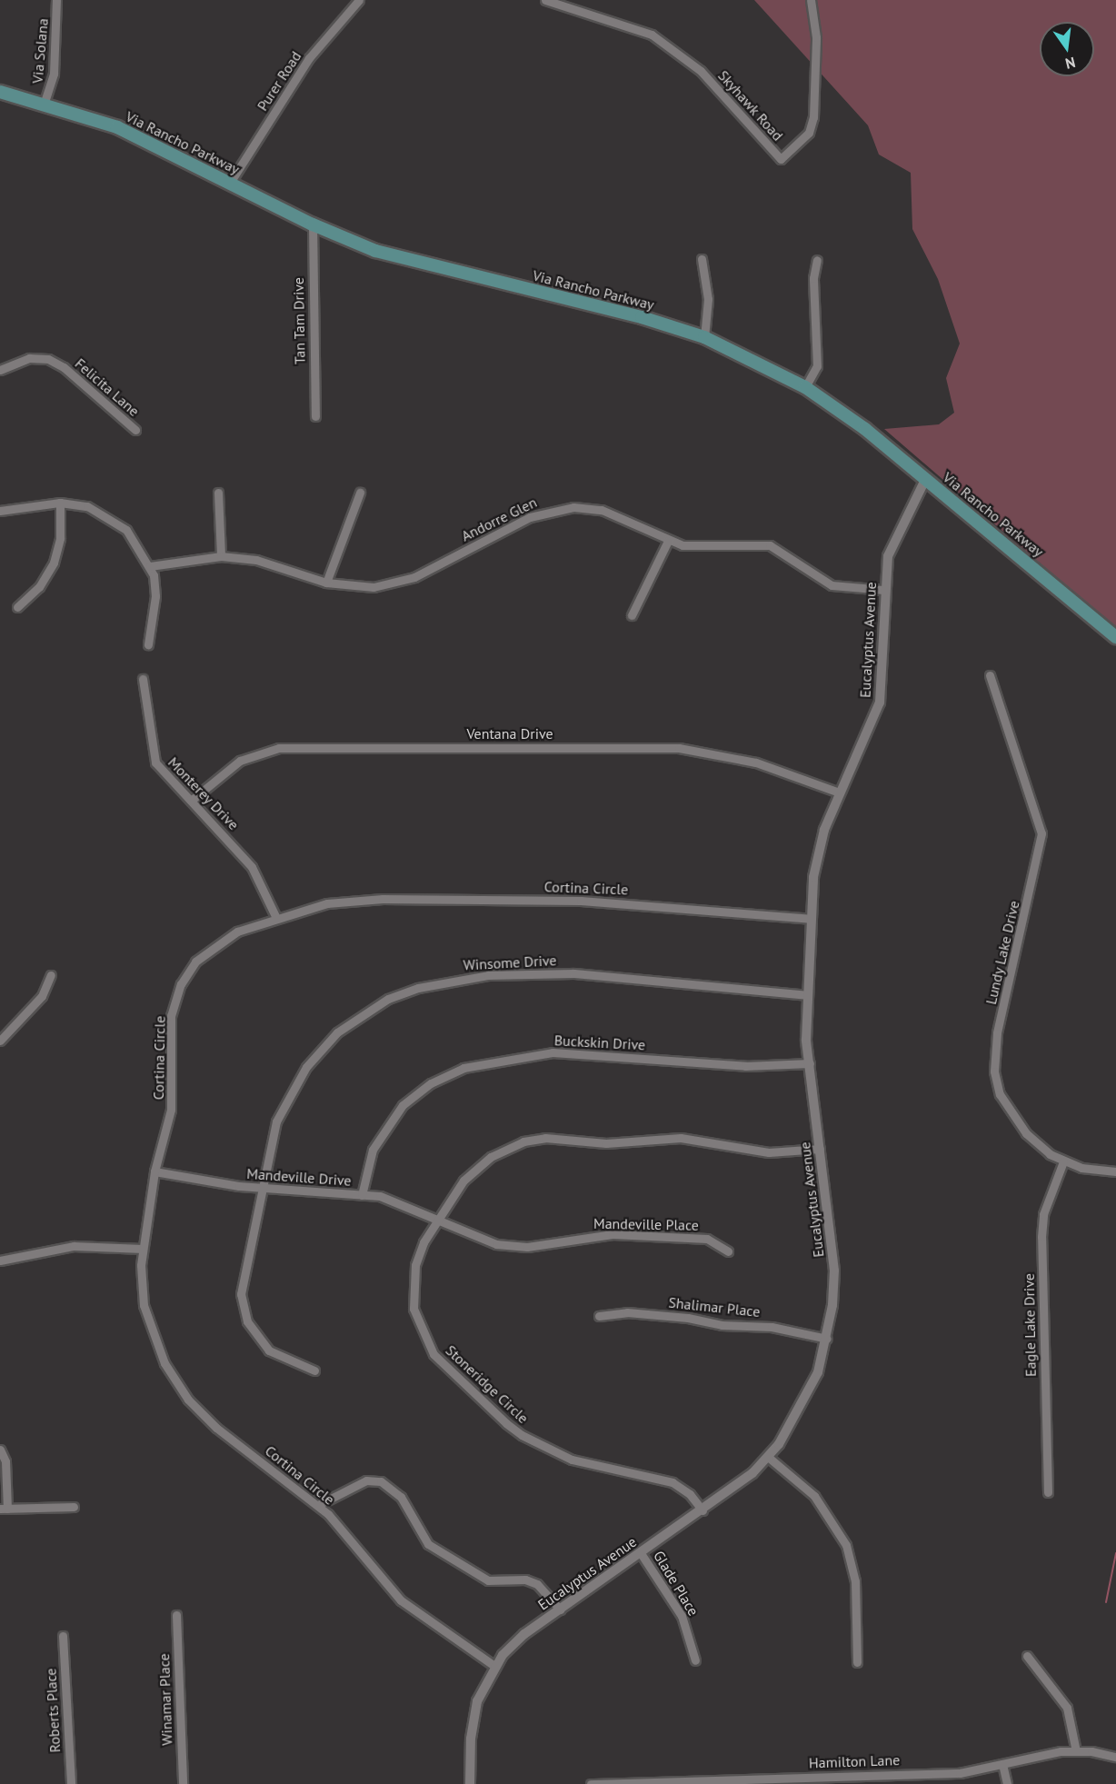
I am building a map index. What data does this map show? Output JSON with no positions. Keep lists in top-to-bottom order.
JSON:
{
  "streets": {
    "main road": ["Via Rancho Parkway"],
    "street": [
      "Via Solana",
      "Purer Road",
      "Skyhawk Road",
      "Tan Tam Drive",
      "Felicita Lane",
      "Andorre Glen",
      "Eucalyptus Avenue",
      "Ventana Drive",
      "Monterey Drive",
      "Cortina Circle",
      "Lundy Lake Drive",
      "Winsome Drive",
      "Buckskin Drive",
      "Mandeville Drive",
      "Mandeville Place",
      "Shalimar Place",
      "Eagle Lake Drive",
      "Stoneridge Circle",
      "Glade Place",
      "Winamar Place",
      "Roberts Place",
      "Hamilton Lane"
    ]
  },
  "crossings": [
    ["Via Solana", "Via Rancho Parkway"],
    ["Purer Road", "Via Rancho Parkway"],
    ["Via Rancho Parkway", "Tan Tam Drive"],
    ["Via Rancho Parkway", "Eucalyptus Avenue"],
    ["Andorre Glen", "Eucalyptus Avenue"],
    ["Eucalyptus Avenue", "Ventana Drive"],
    ["Eucalyptus Avenue", "Cortina Circle"],
    ["Eucalyptus Avenue", "Winsome Drive"],
    ["Eucalyptus Avenue", "Buckskin Drive"],
    ["Eucalyptus Avenue", "Shalimar Place"],
    ["Eucalyptus Avenue", "Stoneridge Circle"],
    ["Eucalyptus Avenue", "Glade Place"],
    ["Ventana Drive", "Monterey Drive"],
    ["Monterey Drive", "Cortina Circle"],
    ["Cortina Circle", "Mandeville Drive"],
    ["Lundy Lake Drive", "Eagle Lake Drive"],
    ["Winsome Drive", "Mandeville Drive"],
    ["Buckskin Drive", "Mandeville Drive"],
    ["Mandeville Drive", "Mandeville Place"],
    ["Mandeville Drive", "Stoneridge Circle"],
    ["Mandeville Place", "Stoneridge Circle"]
  ],
  "north": "bottom"
}
